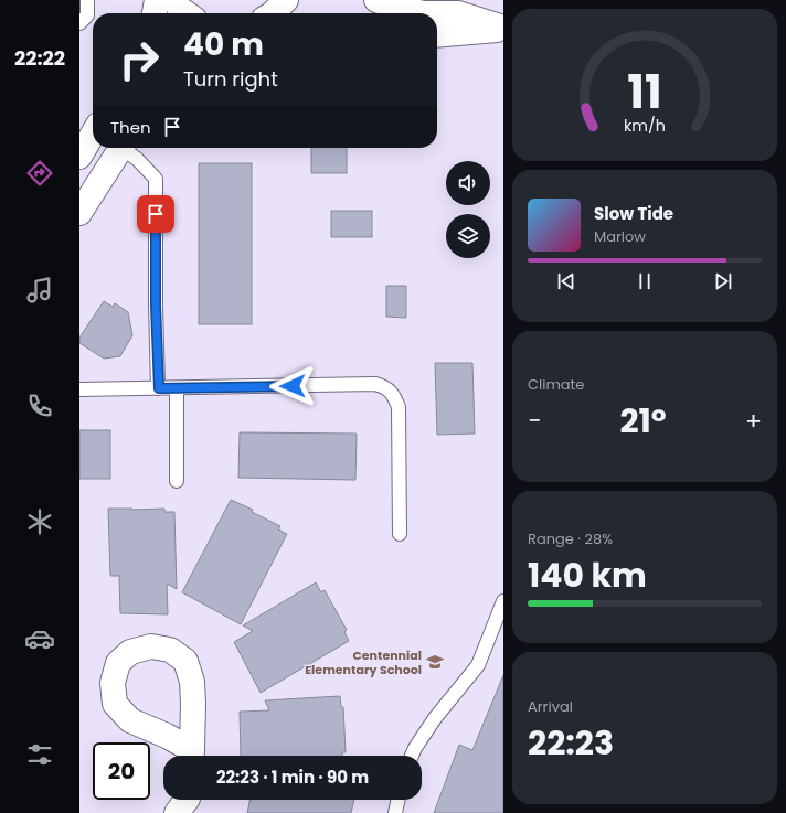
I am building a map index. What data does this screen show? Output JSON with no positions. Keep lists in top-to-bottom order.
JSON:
{
  "places": {
    "school or university": ["Centennial Elementary School"]
  },
  "page": {
    "tabs": "22:22",
    "turn": ["40 m", "Turn right"],
    "then": "Then",
    "song": ["Slow Tide", "Marlow"],
    "tile": [
      "Climate",
      ["Range · 28%", "140 km"],
      ["Arrival", "22:23"]
    ],
    "heat": ["−", "21°", "+"],
    "limit": "20",
    "trip": "22:23 · 1 min · 90 m",
    "gauge": ["11", "km/h"]
  }
}
